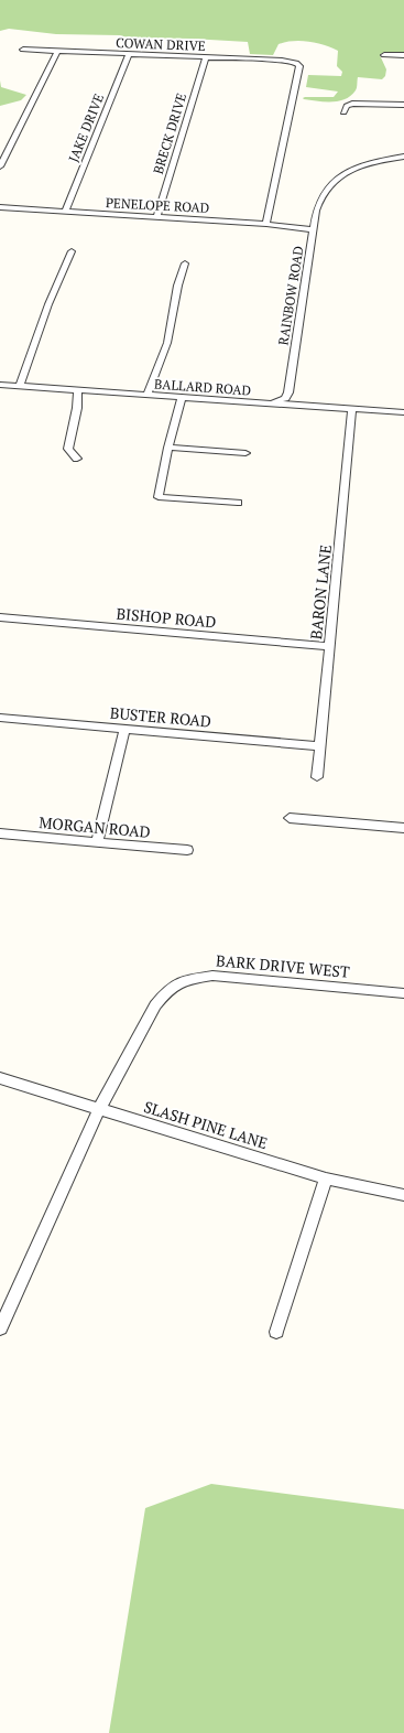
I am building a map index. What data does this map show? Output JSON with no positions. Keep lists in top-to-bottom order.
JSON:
{
  "streets": {
    "street": [
      "COWAN DRIVE",
      "JAKE DRIVE",
      "BRECK DRIVE",
      "PENELOPE ROAD",
      "RAINBOW ROAD",
      "BALLARD ROAD",
      "BARON LANE",
      "BISHOP ROAD",
      "BUSTER ROAD",
      "MORGAN ROAD",
      "BARK DRIVE WEST",
      "SLASH PINE LANE"
    ]
  },
  "crossings": [
    ["COWAN DRIVE", "JAKE DRIVE"],
    ["COWAN DRIVE", "BRECK DRIVE"],
    ["COWAN DRIVE", "PENELOPE ROAD"],
    ["JAKE DRIVE", "PENELOPE ROAD"],
    ["BRECK DRIVE", "PENELOPE ROAD"],
    ["PENELOPE ROAD", "RAINBOW ROAD"],
    ["RAINBOW ROAD", "BALLARD ROAD"],
    ["BALLARD ROAD", "BARON LANE"],
    ["BARON LANE", "BISHOP ROAD"],
    ["BARON LANE", "BUSTER ROAD"],
    ["BARK DRIVE WEST", "SLASH PINE LANE"]
  ]
}
